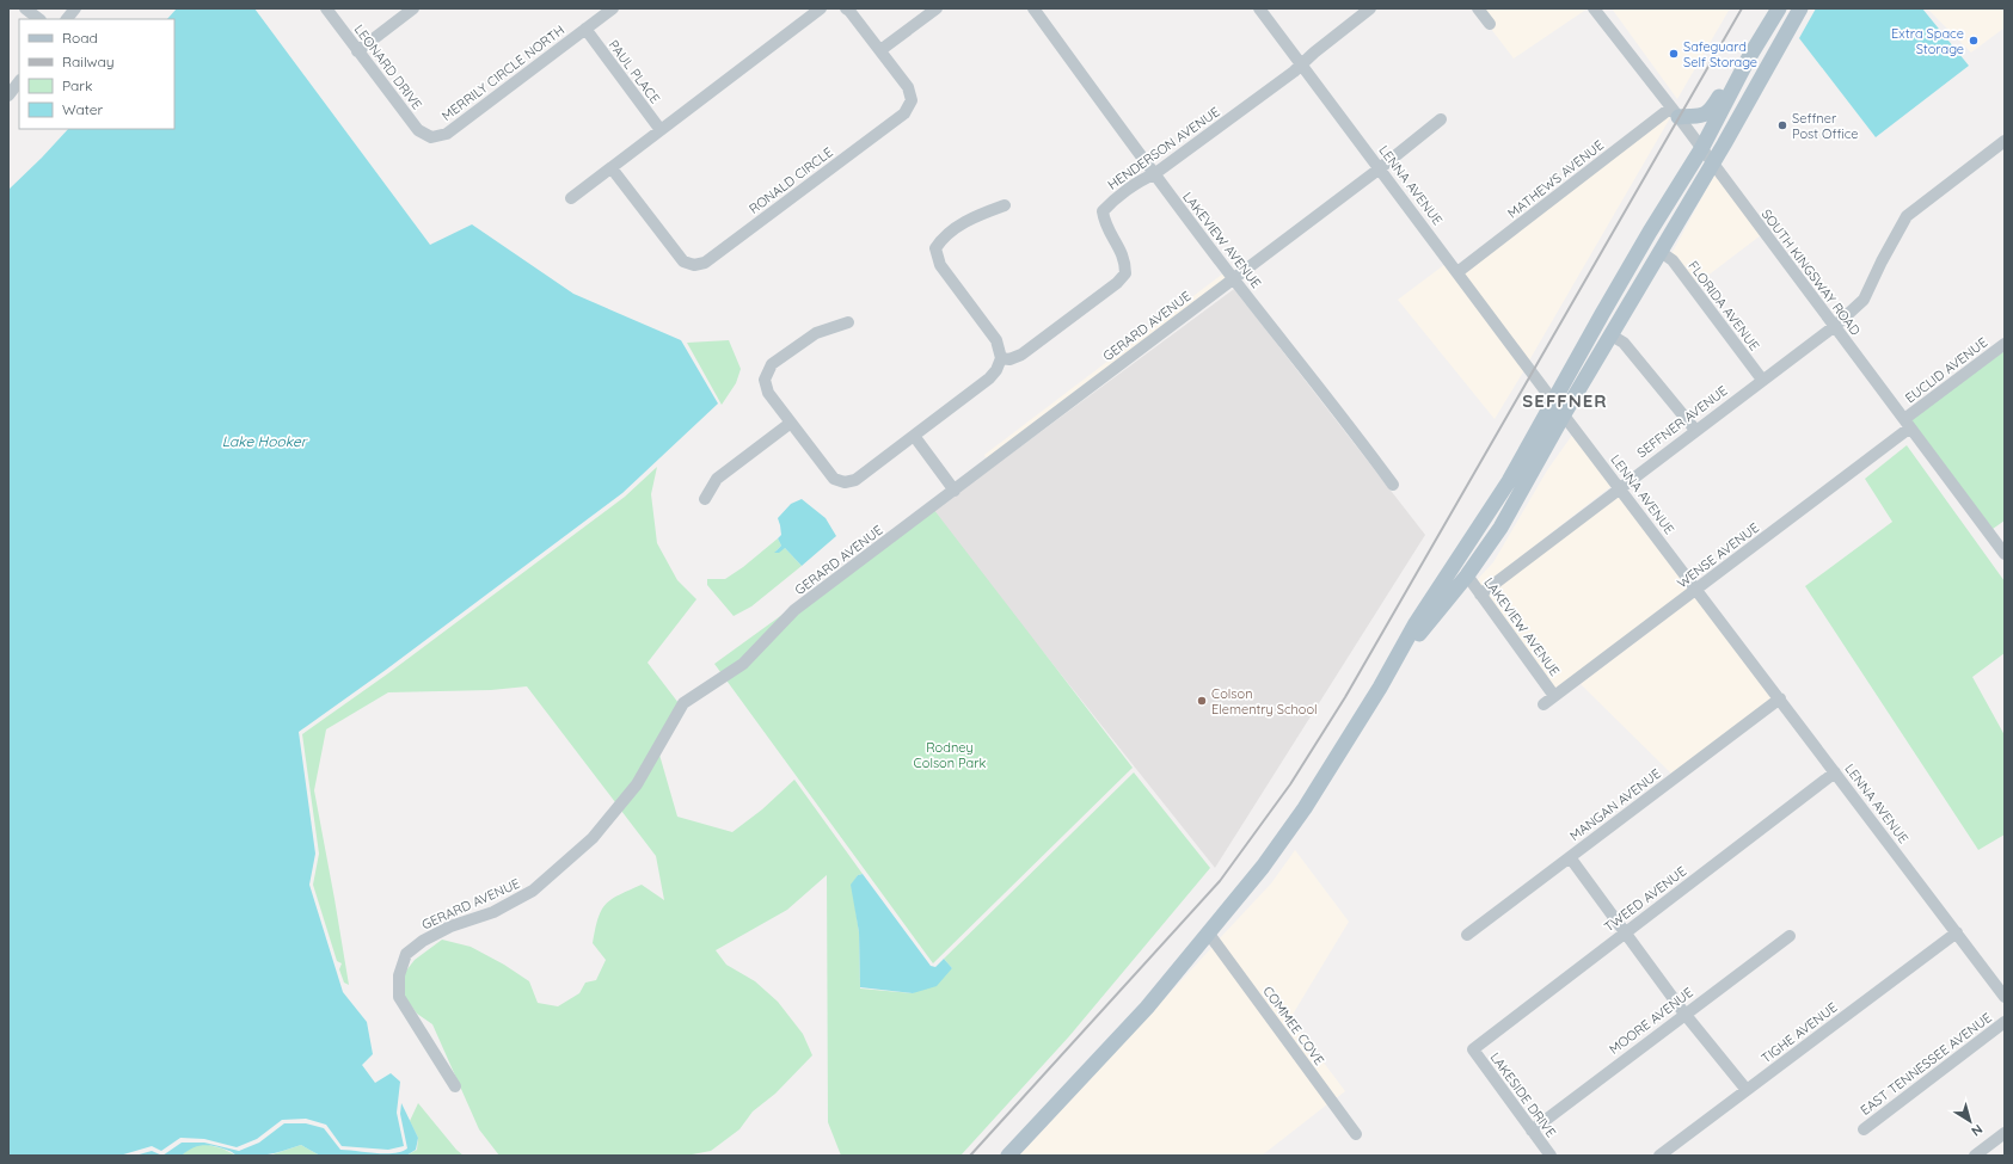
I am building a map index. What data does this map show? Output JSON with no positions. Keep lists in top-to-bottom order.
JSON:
{
  "streets": {
    "street": [
      "LEONARD DRIVE",
      "PAUL PLACE",
      "MERRILY CIRCLE NORTH",
      "HENDERSON AVENUE",
      "MATHEWS AVENUE",
      "RONALD CIRCLE",
      "LENNA AVENUE",
      "LAKEVIEW AVENUE",
      "SOUTH KINGSWAY ROAD",
      "FLORIDA AVENUE",
      "GERARD AVENUE",
      "EUCLID AVENUE",
      "SEFFNER AVENUE",
      "WENSE AVENUE",
      "MANGAN AVENUE",
      "TWEED AVENUE",
      "MOORE AVENUE",
      "COMMEE COVE",
      "TIGHE AVENUE",
      "EAST TENNESSEE AVENUE",
      "LAKESIDE DRIVE"
    ]
  },
  "crossings": [
    ["LEONARD DRIVE", "MERRILY CIRCLE NORTH"],
    ["PAUL PLACE", "MERRILY CIRCLE NORTH"],
    ["HENDERSON AVENUE", "LENNA AVENUE"],
    ["HENDERSON AVENUE", "LAKEVIEW AVENUE"],
    ["MATHEWS AVENUE", "LENNA AVENUE"],
    ["MATHEWS AVENUE", "SOUTH KINGSWAY ROAD"],
    ["LENNA AVENUE", "GERARD AVENUE"],
    ["LENNA AVENUE", "SEFFNER AVENUE"],
    ["LENNA AVENUE", "WENSE AVENUE"],
    ["LENNA AVENUE", "MANGAN AVENUE"],
    ["LENNA AVENUE", "TWEED AVENUE"],
    ["LENNA AVENUE", "TIGHE AVENUE"],
    ["LAKEVIEW AVENUE", "GERARD AVENUE"],
    ["LAKEVIEW AVENUE", "SEFFNER AVENUE"],
    ["LAKEVIEW AVENUE", "WENSE AVENUE"],
    ["SOUTH KINGSWAY ROAD", "EUCLID AVENUE"],
    ["SOUTH KINGSWAY ROAD", "SEFFNER AVENUE"],
    ["SOUTH KINGSWAY ROAD", "WENSE AVENUE"],
    ["FLORIDA AVENUE", "SEFFNER AVENUE"],
    ["EUCLID AVENUE", "WENSE AVENUE"],
    ["TWEED AVENUE", "LAKESIDE DRIVE"],
    ["MOORE AVENUE", "LAKESIDE DRIVE"]
  ],
  "districts": ["SEFFNER"],
  "water": ["Lake Hooker"],
  "parks": ["Rodney Colson Park"],
  "places": [
    "Extra Space Storage",
    "Safeguard Self Storage",
    "Seffner Post Office",
    "Colson Elementry School"
  ],
  "legend": [
    "Road",
    "Railway",
    "Park",
    "Water"
  ],
  "north": "bottom right"
}
